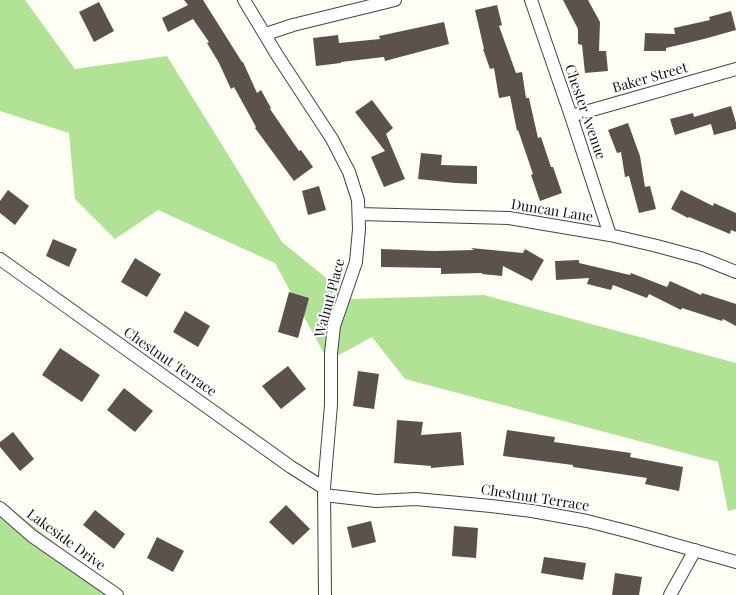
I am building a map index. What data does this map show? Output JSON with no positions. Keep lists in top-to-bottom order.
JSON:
{
  "streets": {
    "street": [
      "Baker Street",
      "Chester Avenue",
      "Duncan Lane",
      "Walnut Place",
      "Chestnut Terrace",
      "Lakeside Drive"
    ]
  },
  "crossings": [
    ["Baker Street", "Chester Avenue"],
    ["Chester Avenue", "Duncan Lane"],
    ["Duncan Lane", "Walnut Place"],
    ["Walnut Place", "Chestnut Terrace"]
  ]
}
